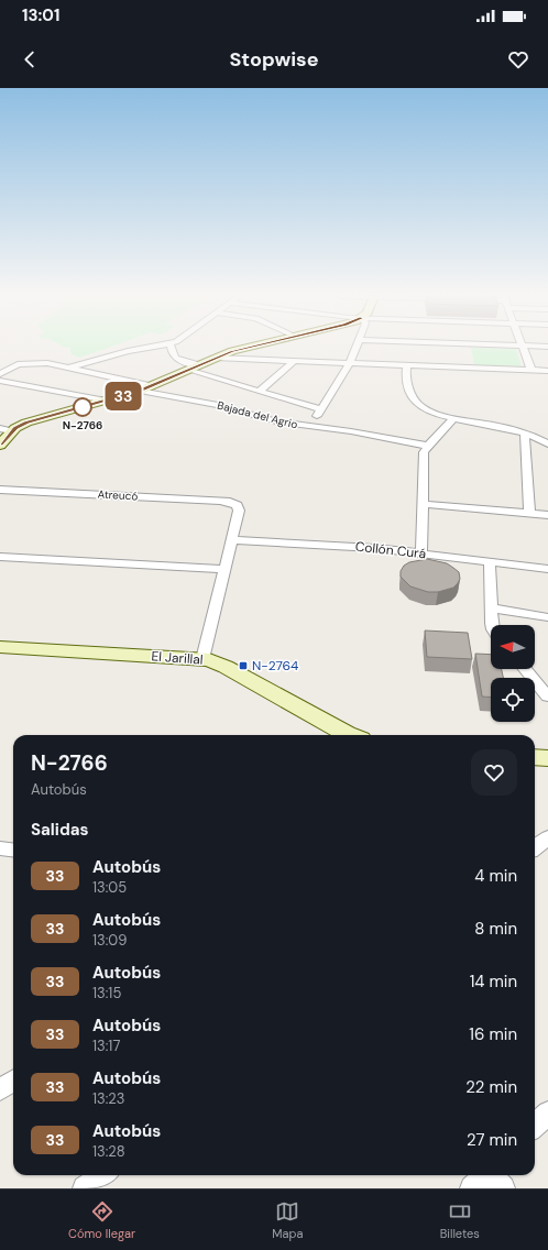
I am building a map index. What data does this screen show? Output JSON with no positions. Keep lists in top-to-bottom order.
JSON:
{
  "streets": {
    "main road": ["El Jarillal"],
    "street": ["Bajada del Agrio", "Atreucó", "Collón Curá"]
  },
  "crossings": [
    ["Atreucó", "Collón Curá"]
  ],
  "places": {
    "other": ["N-2766"],
    "transit": ["N-2764"]
  },
  "lines": ["bus line 33"],
  "north": "left",
  "page": {
    "status": "13:01",
    "header": "Stopwise",
    "on_map": "33",
    "heading": [
      ["N-2766", "Autobús"],
      "Salidas"
    ],
    "list": [
      {
        "mark": "33",
        "name": "Autobús",
        "note": "13:05",
        "value": "4 min"
      },
      {
        "mark": "33",
        "name": "Autobús",
        "note": "13:09",
        "value": "8 min"
      },
      {
        "mark": "33",
        "name": "Autobús",
        "note": "13:15",
        "value": "14 min"
      },
      {
        "mark": "33",
        "name": "Autobús",
        "note": "13:17",
        "value": "16 min"
      },
      {
        "mark": "33",
        "name": "Autobús",
        "note": "13:23",
        "value": "22 min"
      },
      {
        "mark": "33",
        "name": "Autobús",
        "note": "13:28",
        "value": "27 min"
      }
    ],
    "tabs": ["Cómo llegar", "Mapa", "Billetes"]
  }
}
